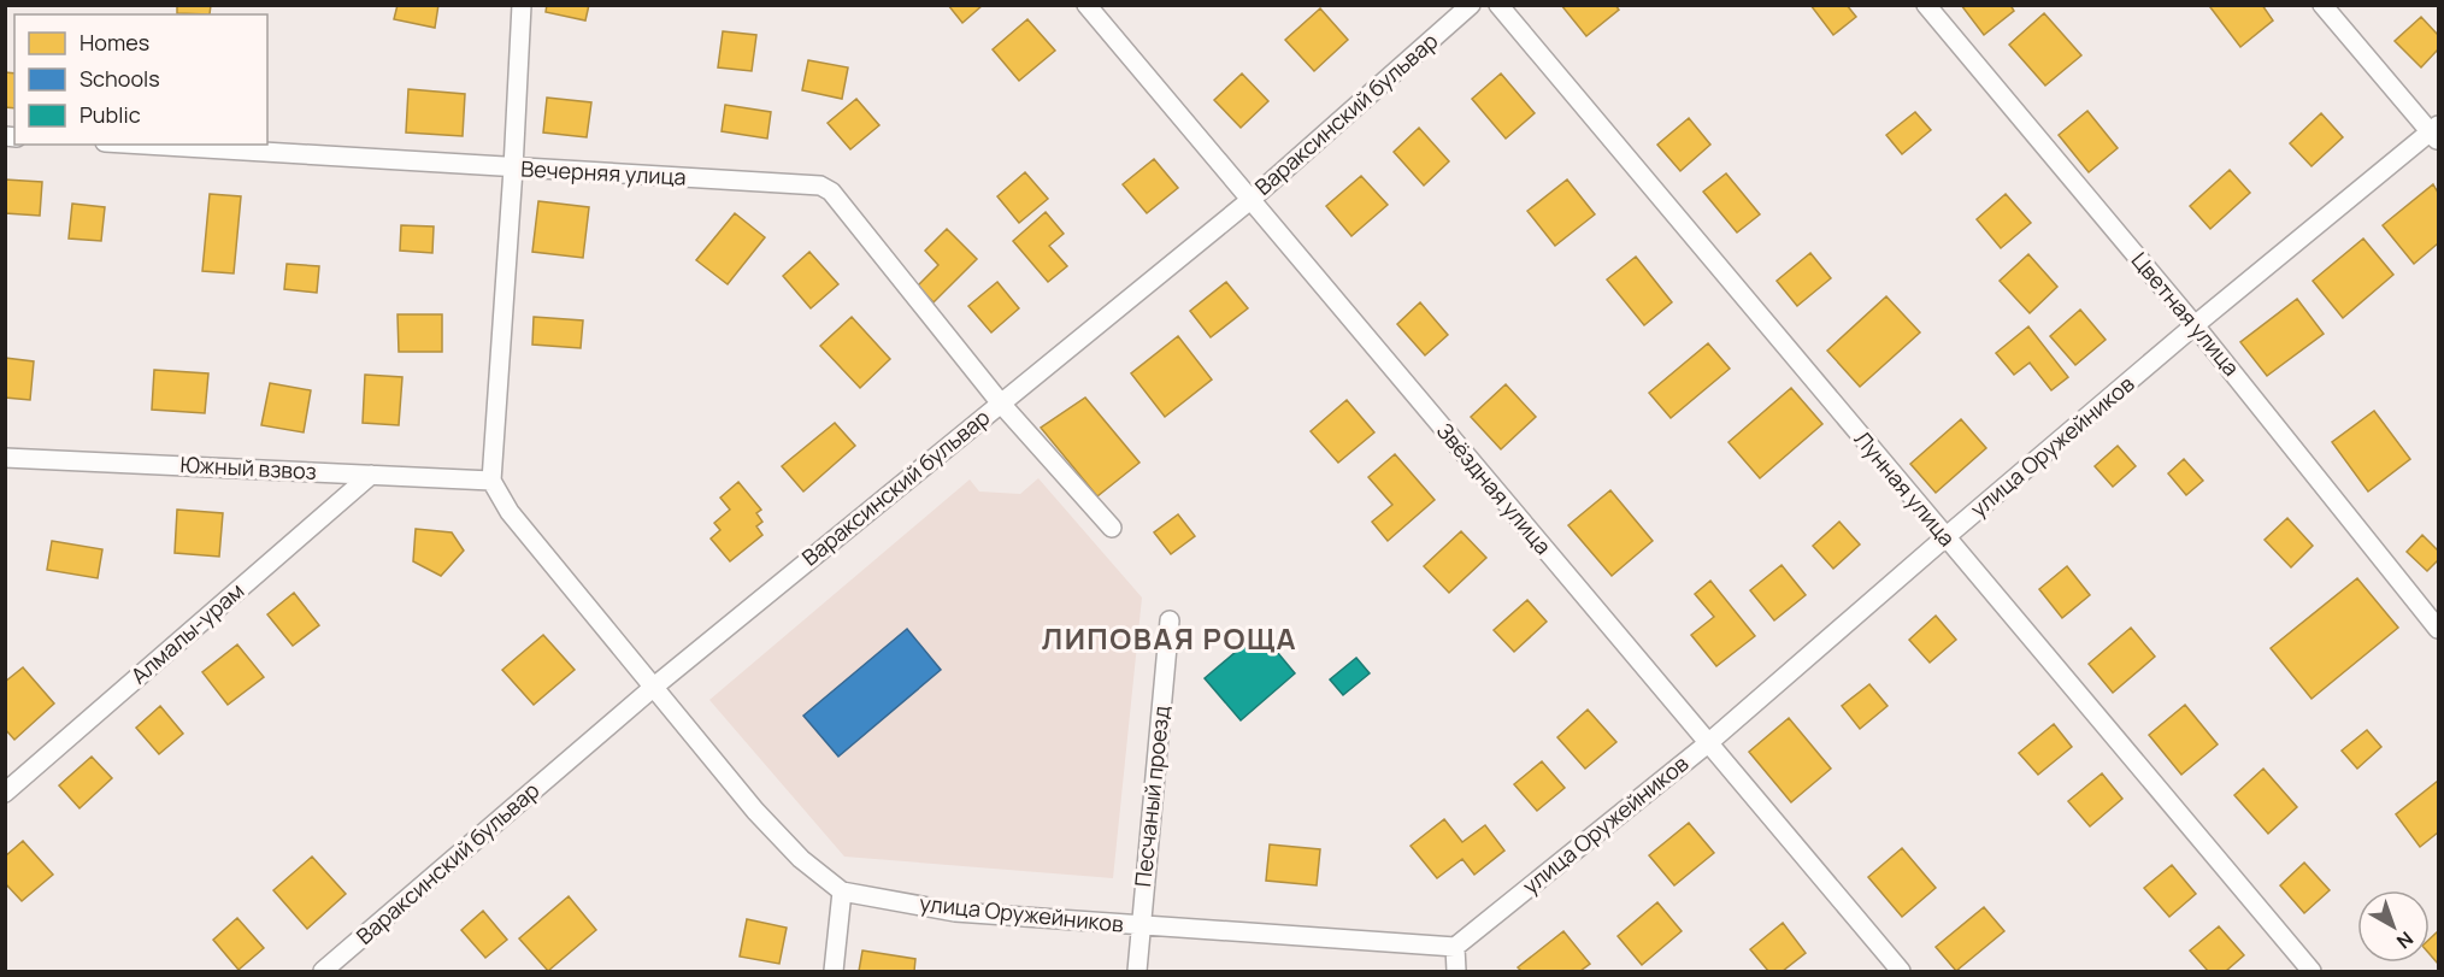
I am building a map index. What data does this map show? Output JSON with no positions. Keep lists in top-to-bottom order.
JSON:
{
  "streets": {
    "street": [
      "Вараксинский бульвар",
      "Вечерняя улица",
      "Цветная улица",
      "улица Оружейников",
      "Южный взвоз",
      "Звёздная улица",
      "Лунная улица",
      "Алмалы-урам",
      "Песчаный проезд"
    ]
  },
  "crossings": [
    ["Вараксинский бульвар", "Вечерняя улица"],
    ["Вараксинский бульвар", "улица Оружейников"],
    ["Вараксинский бульвар", "Звёздная улица"],
    ["Цветная улица", "улица Оружейников"],
    ["улица Оружейников", "Южный взвоз"],
    ["улица Оружейников", "Звёздная улица"],
    ["улица Оружейников", "Лунная улица"],
    ["улица Оружейников", "Песчаный проезд"],
    ["Южный взвоз", "Алмалы-урам"]
  ],
  "districts": ["ЛИПОВАЯ РОЩА"],
  "legend": ["Homes", "Schools", "Public"],
  "north": "bottom right"
}
